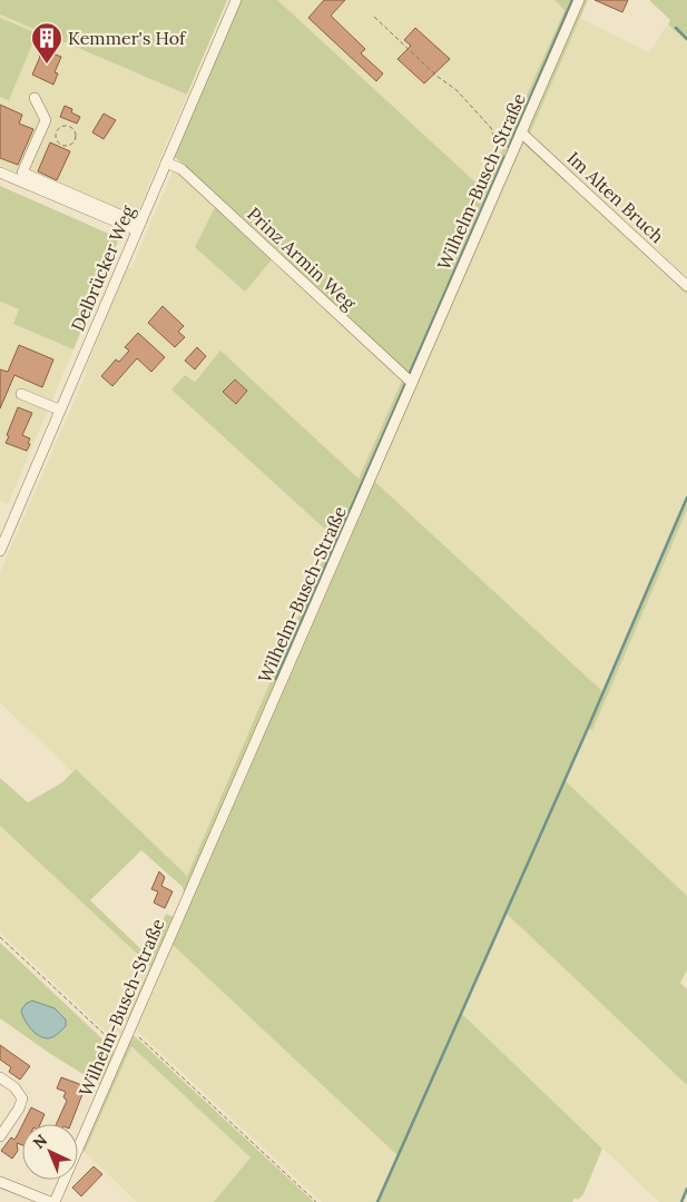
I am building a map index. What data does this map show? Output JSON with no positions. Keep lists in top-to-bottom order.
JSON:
{
  "streets": {
    "street": [
      "Wilhelm-Busch-Straße",
      "Im Alten Bruch",
      "Prinz Armin Weg",
      "Delbrücker Weg"
    ]
  },
  "crossings": [
    ["Wilhelm-Busch-Straße", "Im Alten Bruch"],
    ["Wilhelm-Busch-Straße", "Prinz Armin Weg"],
    ["Prinz Armin Weg", "Delbrücker Weg"]
  ],
  "places": {
    "building": ["Kemmer's Hof"]
  },
  "north": "top left"
}
